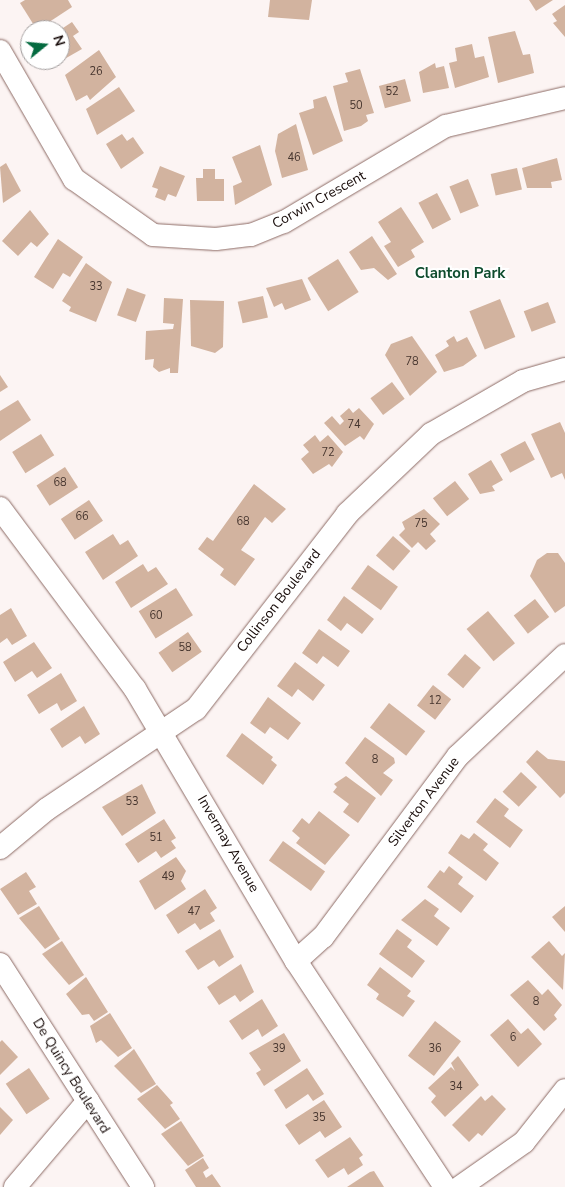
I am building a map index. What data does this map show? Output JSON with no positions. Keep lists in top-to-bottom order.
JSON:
{
  "streets": {
    "street": [
      "Corwin Crescent",
      "Collinson Boulevard",
      "Silverton Avenue",
      "Invermay Avenue",
      "De Quincy Boulevard"
    ]
  },
  "crossings": [
    ["Collinson Boulevard", "Invermay Avenue"],
    ["Silverton Avenue", "Invermay Avenue"]
  ],
  "districts": ["Clanton Park"],
  "house_numbers": [
    "26",
    "52",
    "50",
    "46",
    "33",
    "78",
    "74",
    "72",
    "68",
    "66",
    "68",
    "75",
    "60",
    "58",
    "12",
    "8",
    "53",
    "51",
    "49",
    "47",
    "8",
    "6",
    "39",
    "36",
    "34",
    "35"
  ],
  "north": "right"
}
